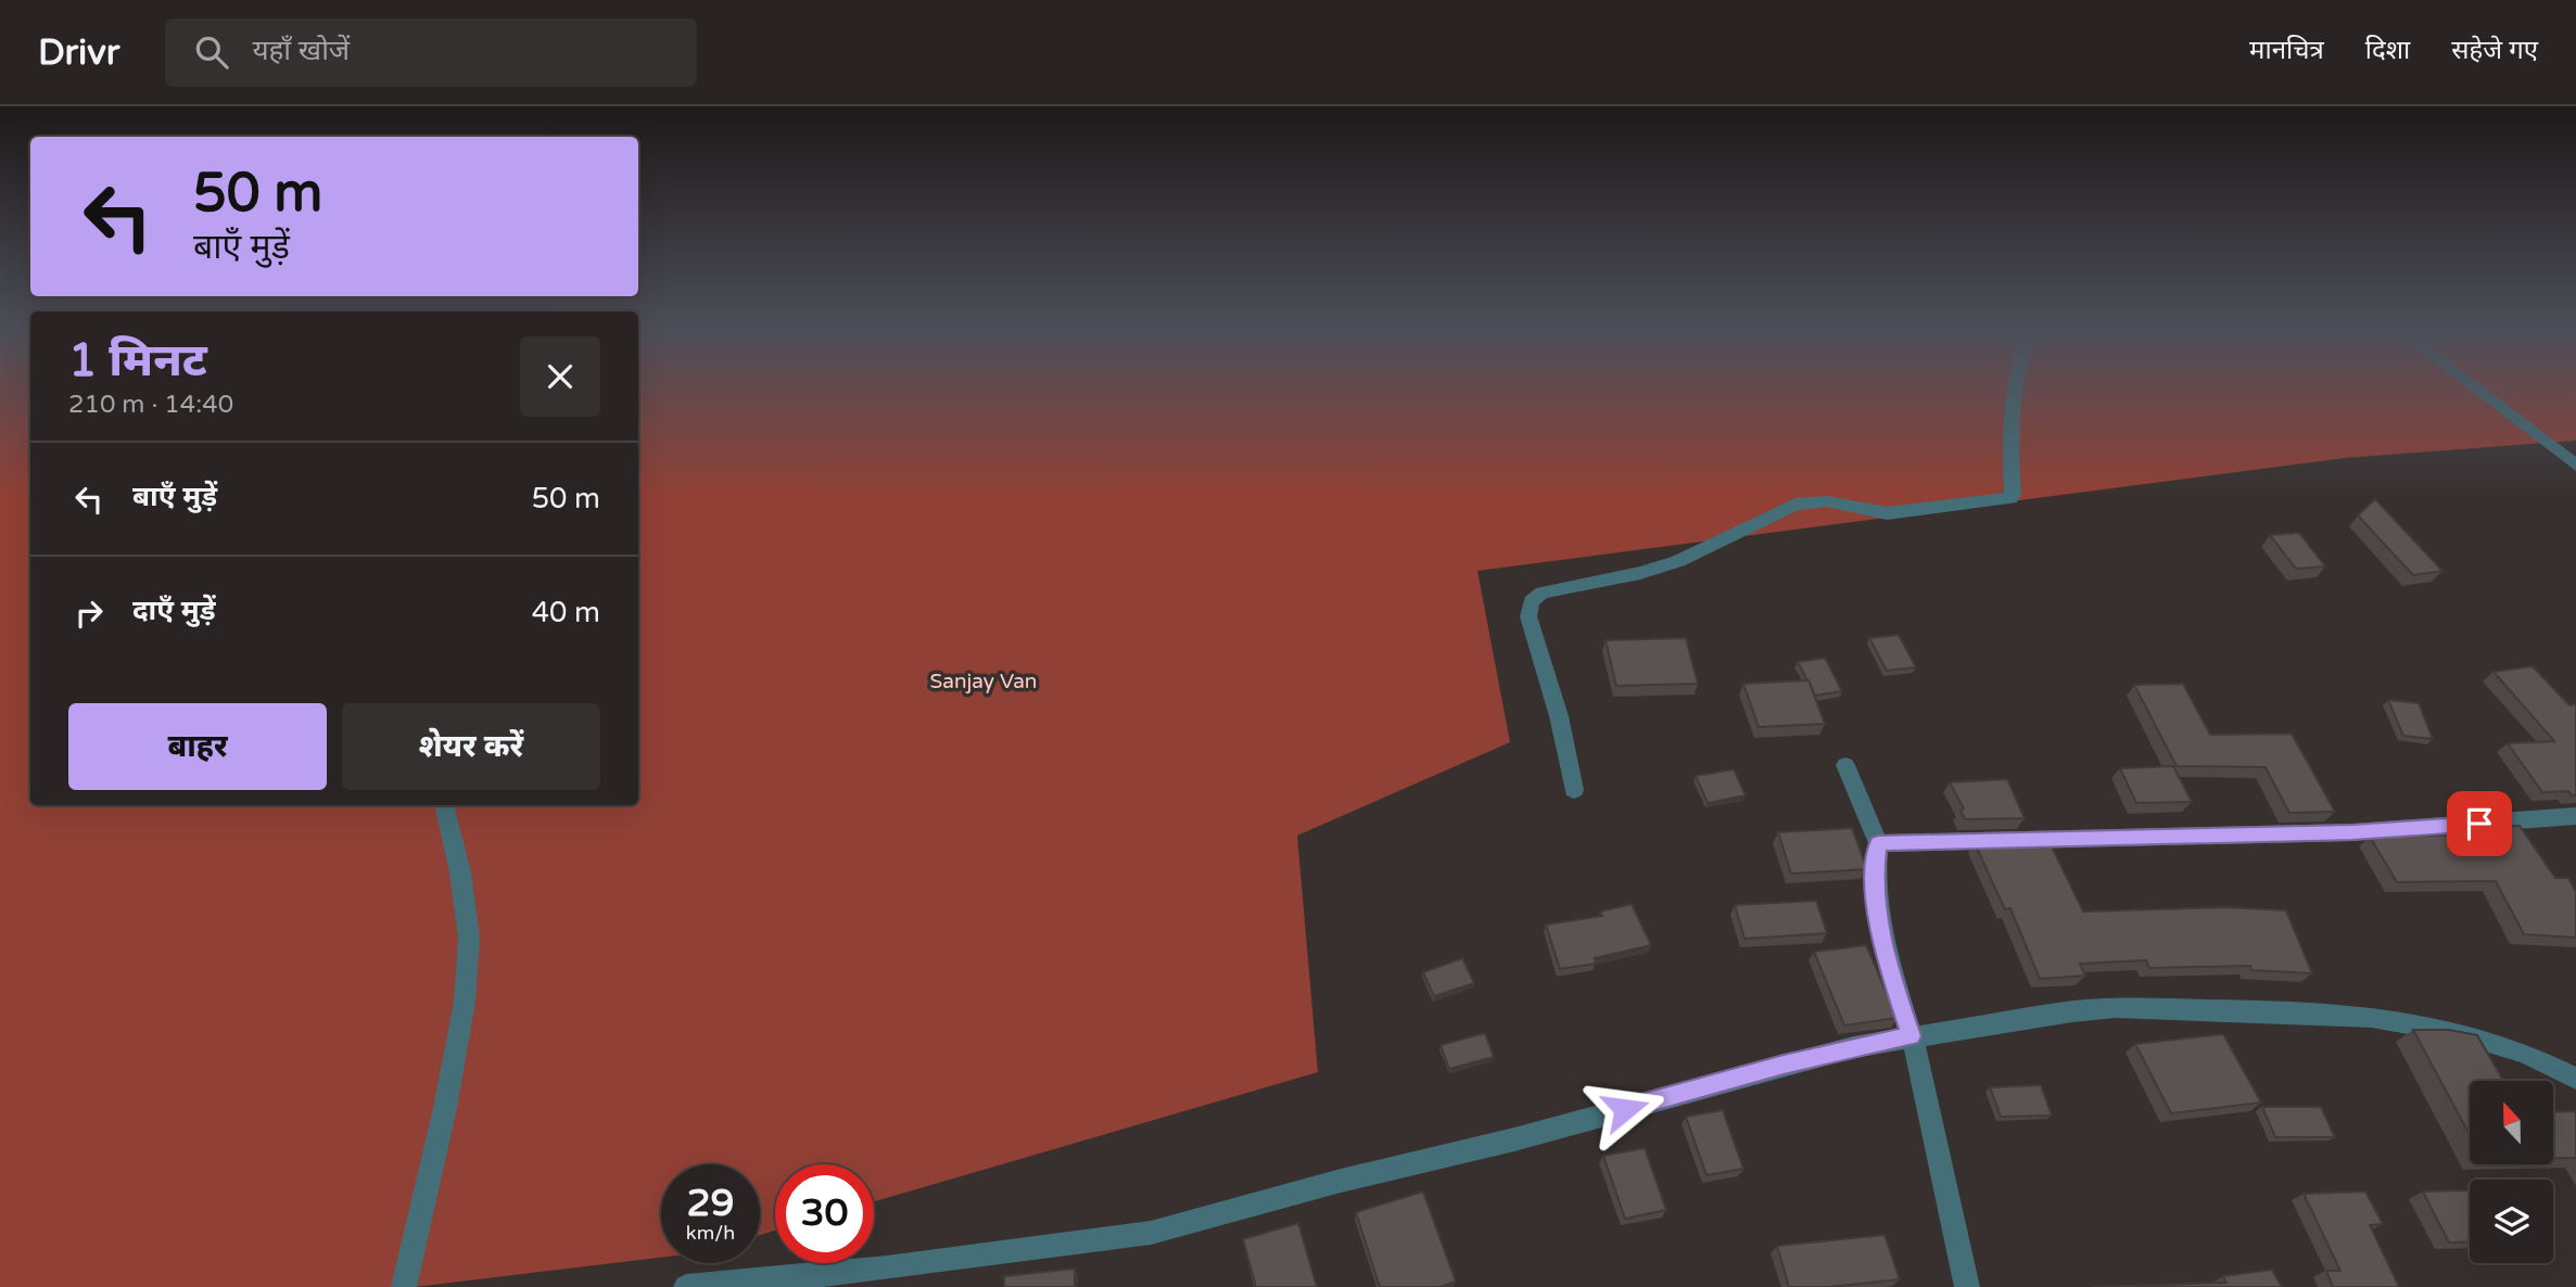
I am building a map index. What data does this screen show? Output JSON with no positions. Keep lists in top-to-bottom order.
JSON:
{
  "parks": ["Sanjay Van"],
  "north": "top",
  "page": {
    "header": "Drivr",
    "search": "यहाँ खोजें",
    "nav": ["मानचित्र", "दिशा", "सहेजे गए"],
    "turn": ["50 m", "बाएँ मुड़ें"],
    "heading": ["1 मिनट", "210 m · 14:40"],
    "list": [
      {
        "name": "बाएँ मुड़ें",
        "value": "50 m"
      },
      {
        "name": "दाएँ मुड़ें",
        "value": "40 m"
      }
    ],
    "buttons": ["बाहर", "शेयर करें"],
    "speed": "29 km/h",
    "limit": "30"
  }
}
